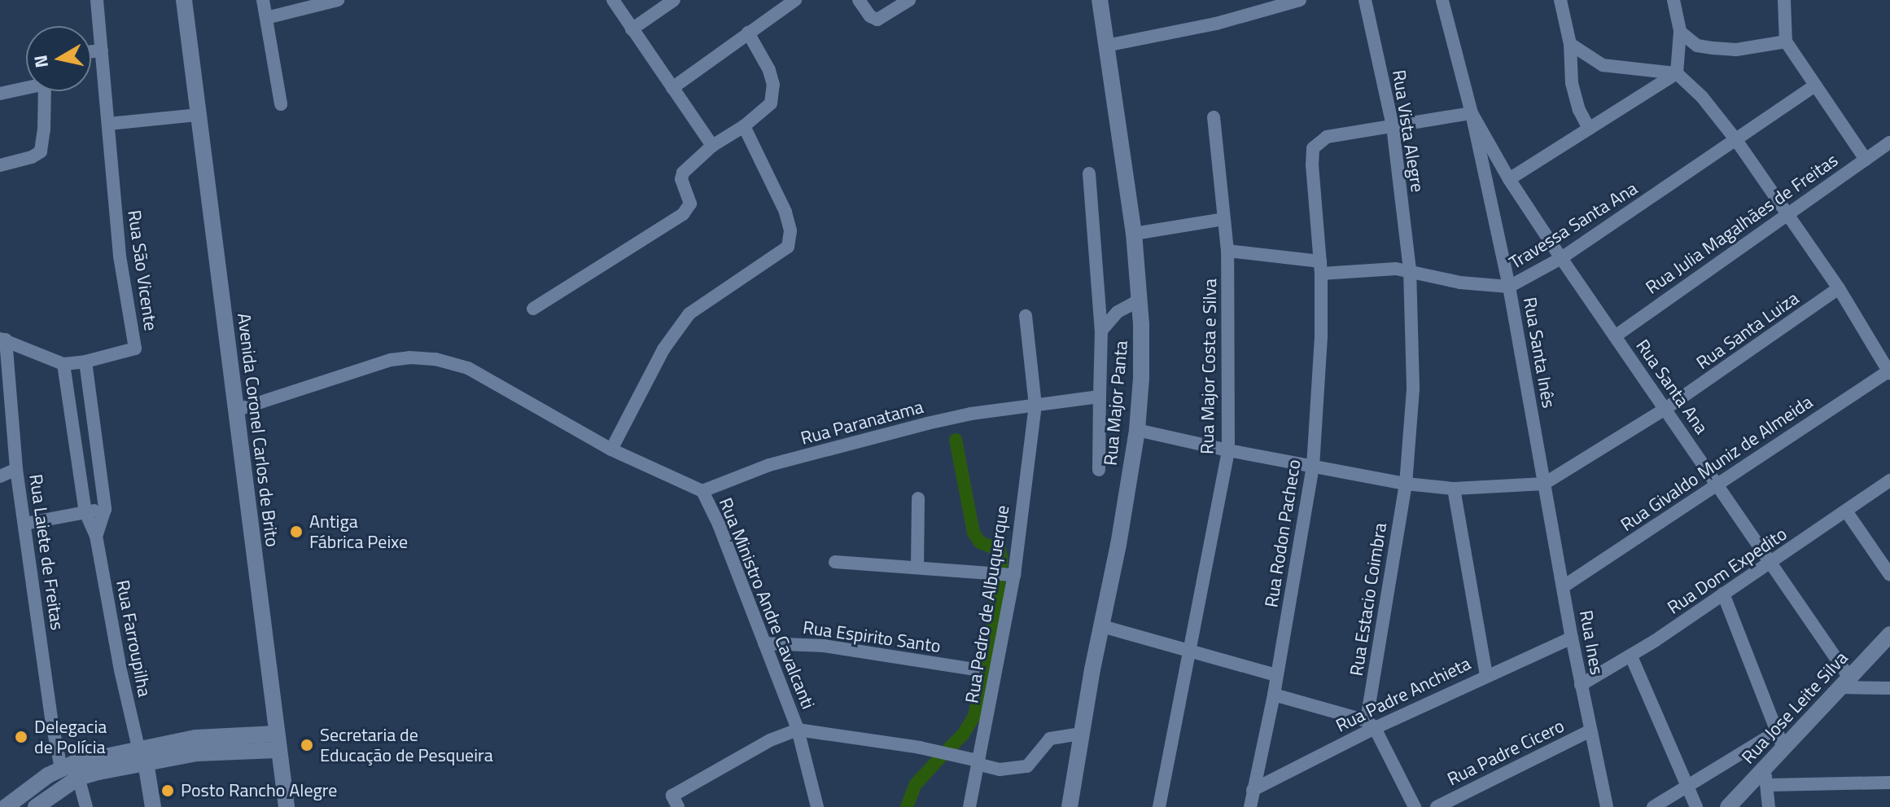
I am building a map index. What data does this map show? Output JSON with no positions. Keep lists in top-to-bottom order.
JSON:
{
  "streets": {
    "main road": ["Rua Major Panta", "Avenida Coronel Carlos de Brito", "Rua Jose Leite Silva"],
    "street": [
      "Rua Vista Alegre",
      "Rua Julia Magalhães de Freitas",
      "Travessa Santa Ana",
      "Rua São Vicente",
      "Rua Santa Luiza",
      "Rua Santa Inês",
      "Rua Major Costa e Silva",
      "Rua Santa Ana",
      "Rua Paranatama",
      "Rua Givaldo Muniz de Almeida",
      "Rua Rodon Pacheco",
      "Rua Laiete de Freitas",
      "Rua Dom Expedito",
      "Rua Estacio Coimbra",
      "Rua Ministro Andre Cavalcanti",
      "Rua Pedro de Albuquerque",
      "Rua Espirito Santo",
      "Rua Farroupilha",
      "Rua Ines",
      "Rua Padre Anchieta",
      "Rua Padre Cicero"
    ]
  },
  "crossings": [
    ["Rua Vista Alegre", "Travessa Santa Ana"],
    ["Rua Vista Alegre", "Rua Estacio Coimbra"],
    ["Rua Julia Magalhães de Freitas", "Rua Santa Ana"],
    ["Travessa Santa Ana", "Rua Santa Inês"],
    ["Travessa Santa Ana", "Rua Major Costa e Silva"],
    ["Travessa Santa Ana", "Rua Santa Ana"],
    ["Travessa Santa Ana", "Rua Rodon Pacheco"],
    ["Rua São Vicente", "Rua Farroupilha"],
    ["Rua Santa Luiza", "Rua Santa Inês"],
    ["Rua Santa Luiza", "Rua Santa Ana"],
    ["Rua Santa Luiza", "Rua Ines"],
    ["Rua Santa Inês", "Rua Santa Ana"],
    ["Rua Santa Inês", "Rua Ines"],
    ["Rua Santa Ana", "Rua Givaldo Muniz de Almeida"],
    ["Rua Santa Ana", "Rua Dom Expedito"],
    ["Rua Santa Ana", "Rua Jose Leite Silva"],
    ["Rua Paranatama", "Rua Ministro Andre Cavalcanti"],
    ["Rua Paranatama", "Rua Pedro de Albuquerque"],
    ["Rua Givaldo Muniz de Almeida", "Rua Ines"],
    ["Rua Rodon Pacheco", "Rua Padre Anchieta"],
    ["Rua Dom Expedito", "Rua Ines"],
    ["Rua Estacio Coimbra", "Rua Padre Anchieta"],
    ["Rua Ministro Andre Cavalcanti", "Rua Espirito Santo"],
    ["Rua Ines", "Rua Padre Anchieta"],
    ["Rua Ines", "Rua Padre Cicero"]
  ],
  "places": [
    "Antiga Fábrica Peixe",
    "Delegacia de Polícia",
    "Secretaria de Educação de Pesqueira",
    "Posto Rancho Alegre"
  ],
  "north": "left"
}
